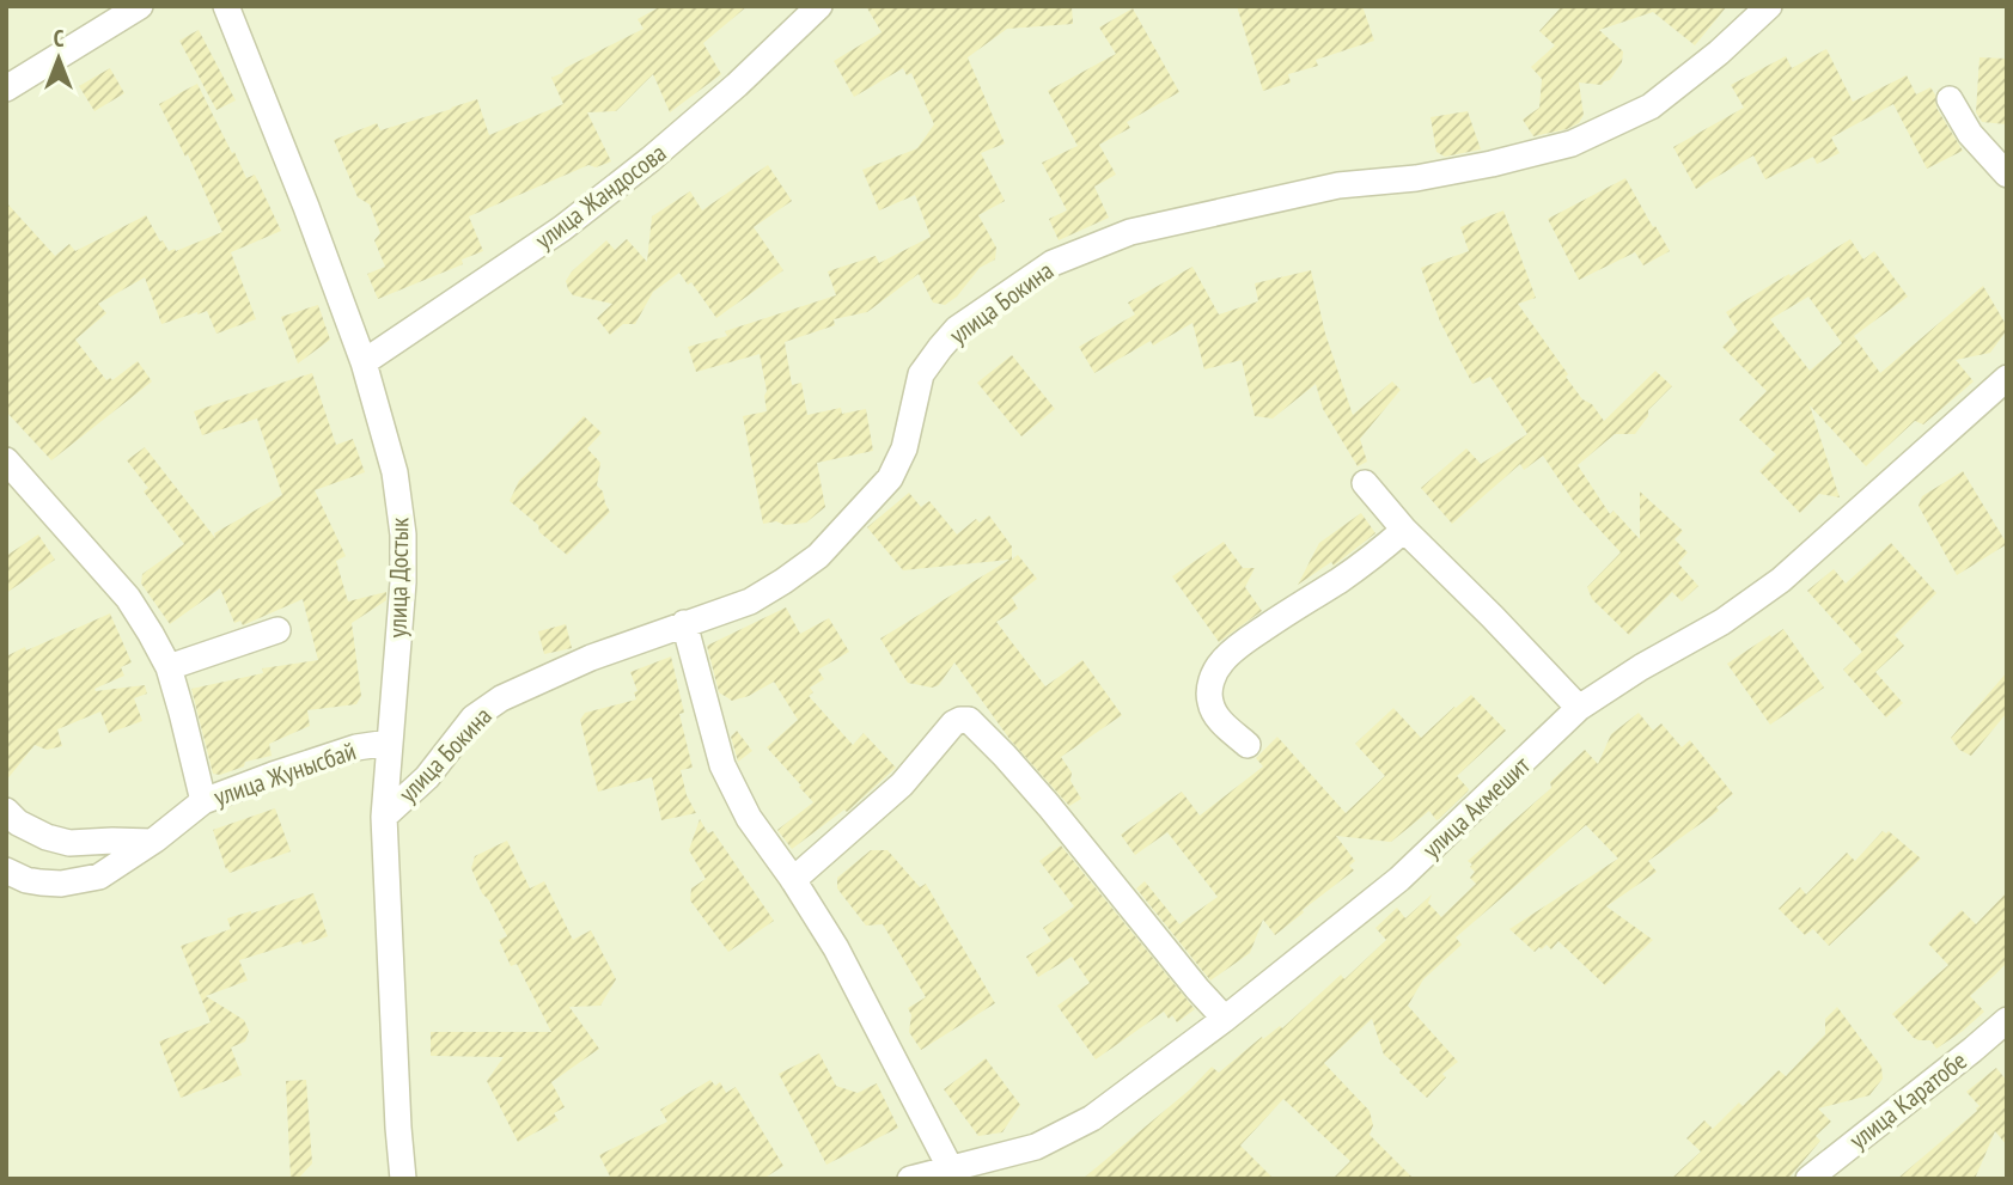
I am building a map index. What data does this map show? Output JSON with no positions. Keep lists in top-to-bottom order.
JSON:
{
  "streets": {
    "street": [
      "улица Жандосова",
      "улица Бокина",
      "улица Достык",
      "улица Жунысбай",
      "улица Акмешит",
      "улица Каратобе"
    ]
  },
  "crossings": [
    ["улица Жандосова", "улица Достык"],
    ["улица Бокина", "улица Достык"],
    ["улица Достык", "улица Жунысбай"]
  ],
  "north": "top"
}
